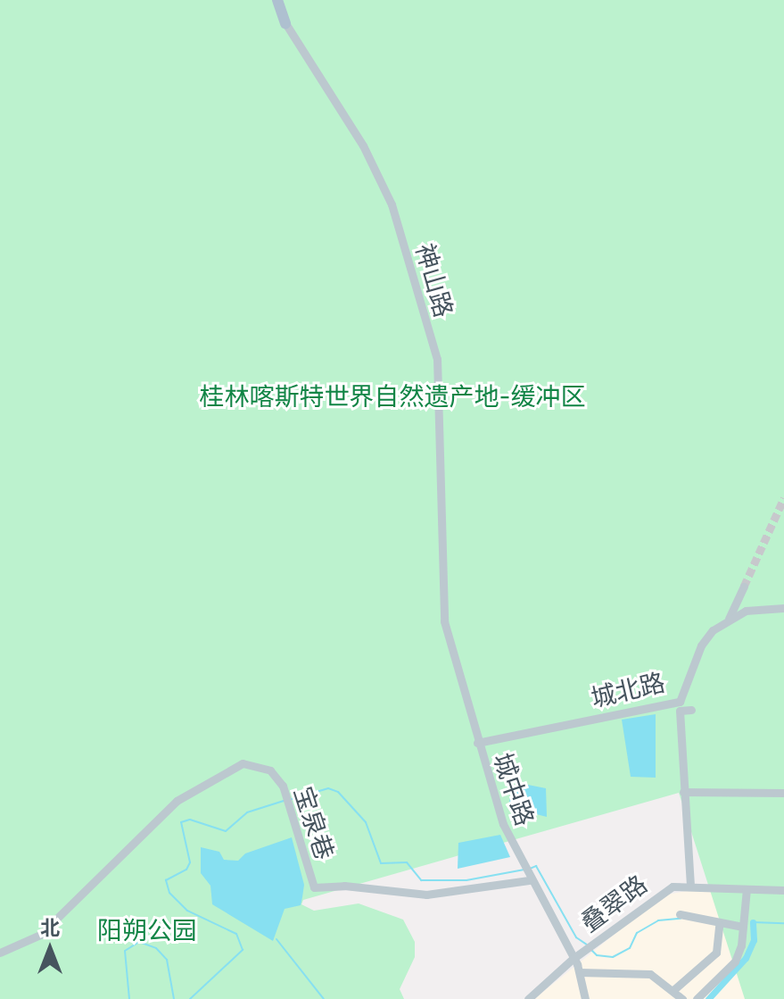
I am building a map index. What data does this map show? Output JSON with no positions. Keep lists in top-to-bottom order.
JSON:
{
  "streets": {
    "street": [
      "神山路",
      "城北路",
      "城中路",
      "宝泉巷",
      "叠翠路"
    ]
  },
  "crossings": [
    ["神山路", "城中路"],
    ["城北路", "城中路"],
    ["城中路", "宝泉巷"],
    ["城中路", "叠翠路"]
  ],
  "parks": ["桂林喀斯特世界自然遗产地-缓冲区", "阳朔公园"],
  "north": "top"
}
